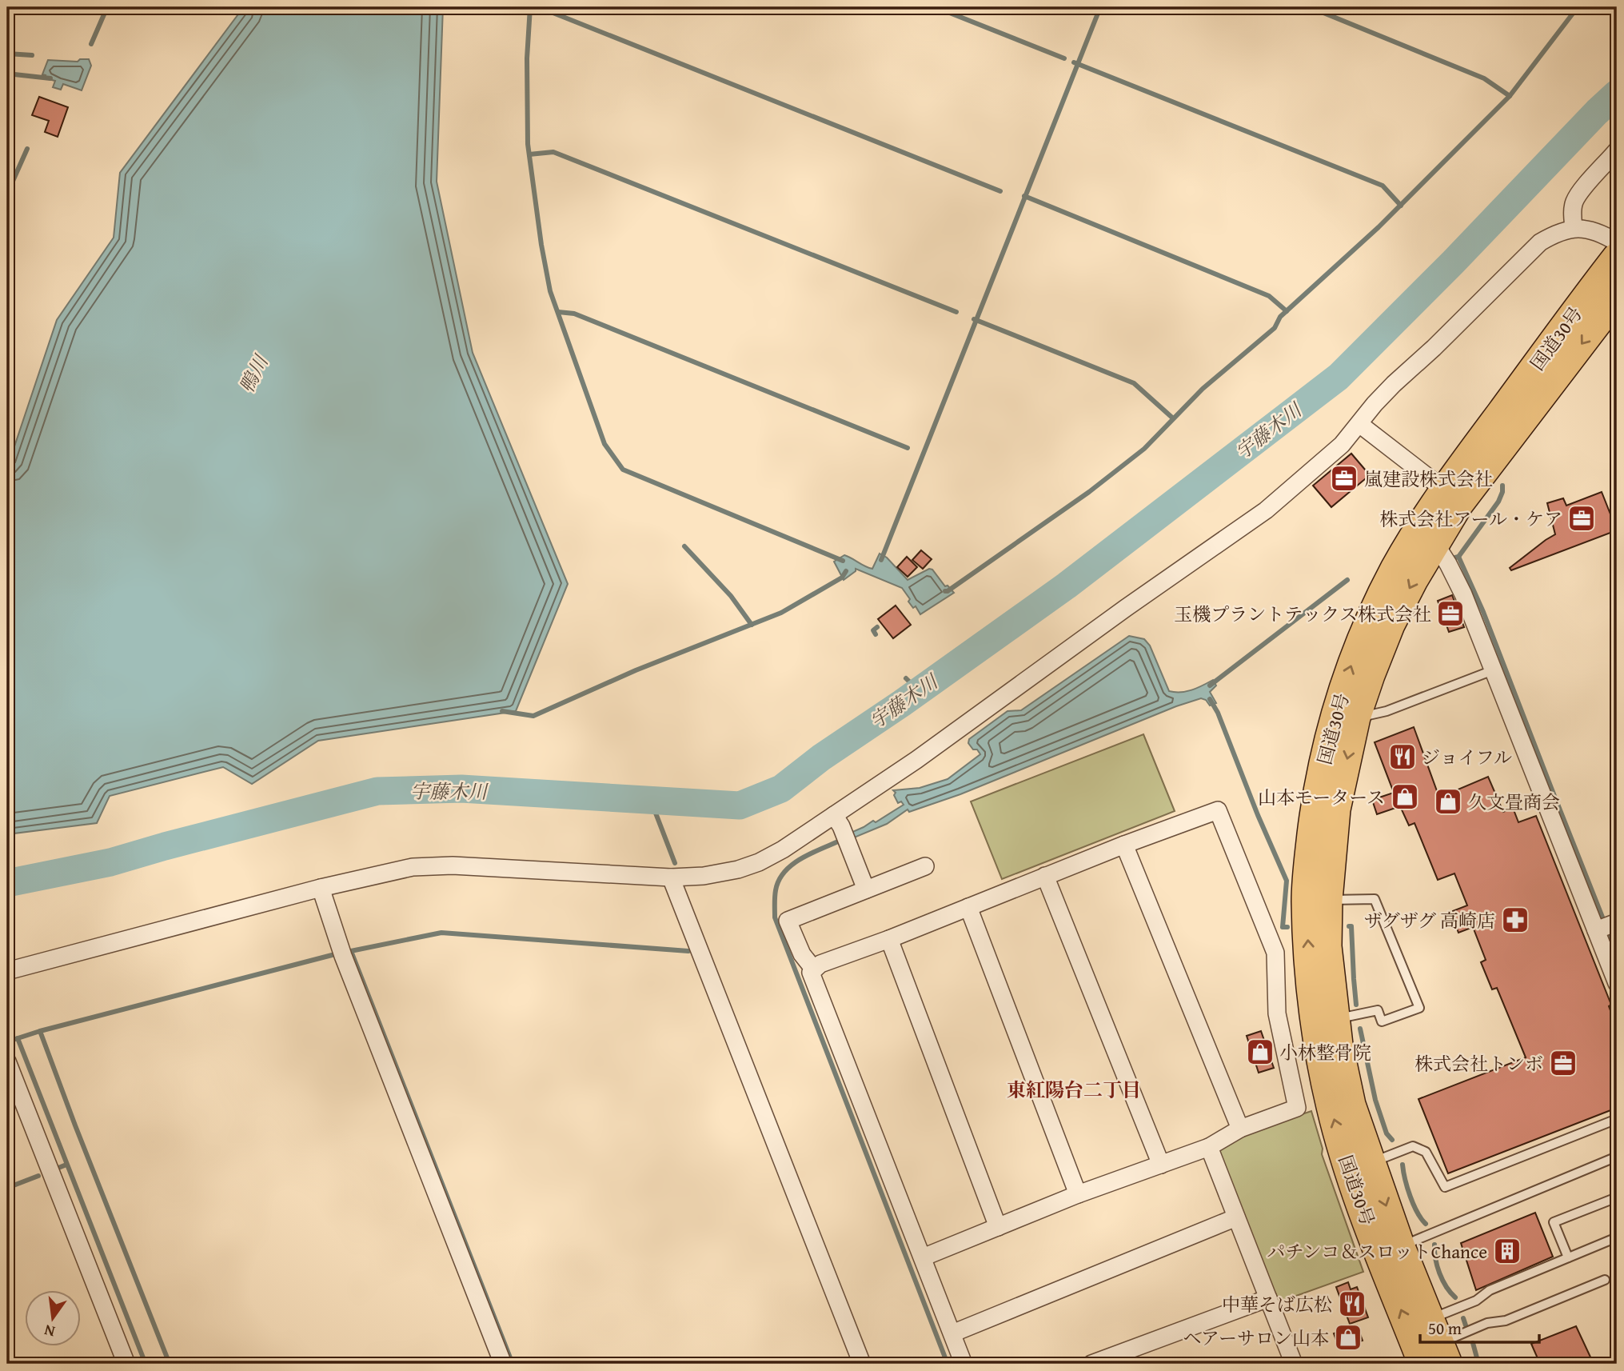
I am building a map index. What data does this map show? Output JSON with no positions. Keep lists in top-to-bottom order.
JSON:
{
  "streets": {
    "highway": ["国道30号"]
  },
  "districts": ["東紅陽台二丁目"],
  "water": ["鴨川", "宇藤木川"],
  "places": {
    "office": [
      "嵐建設株式会社",
      "株式会社アール・ケア",
      "玉機プラントテックス株式会社",
      "株式会社トンボ"
    ],
    "restaurant": ["ジョイフル", "中華そば広松"],
    "shop": [
      "山本モータース",
      "久文畳商会",
      "小林整骨院",
      "ヘアーサロン山本"
    ],
    "pharmacy": ["ザグザグ 高崎店"],
    "building": ["パチンコ＆スロットChance"]
  },
  "scale_bar": "50 m",
  "north": "bottom"
}
